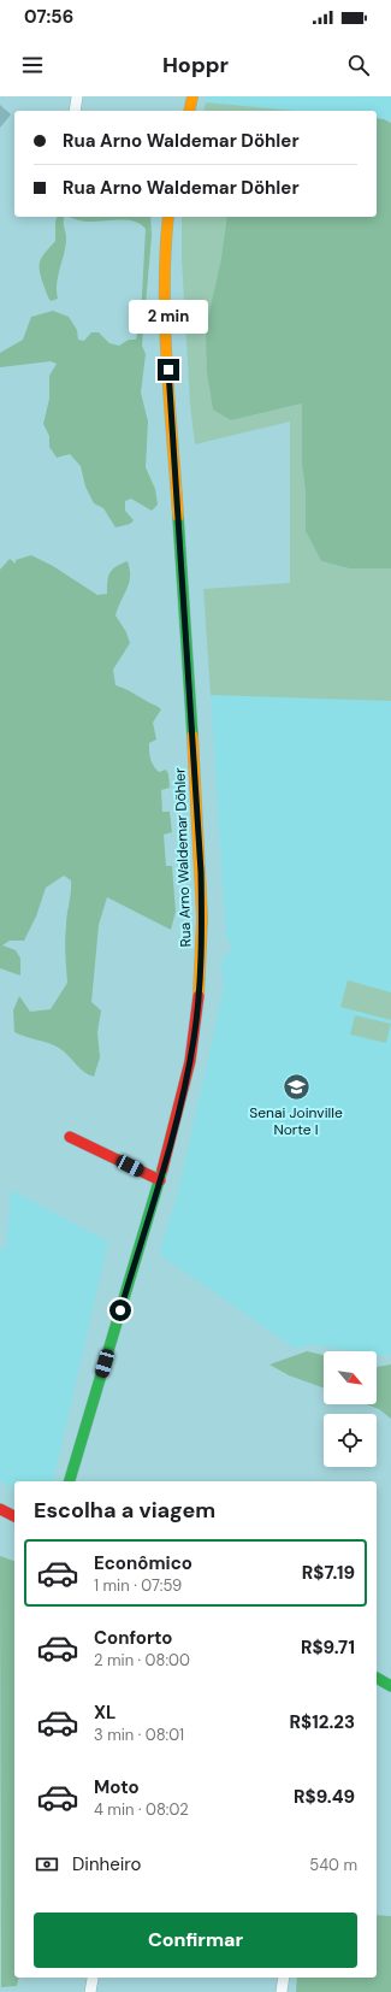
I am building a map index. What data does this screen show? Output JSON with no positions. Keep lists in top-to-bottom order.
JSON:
{
  "streets": {
    "main road": ["Rua Arno Waldemar Döhler"]
  },
  "places": {
    "school or university": ["Senai Joinville Norte I"]
  },
  "north": "bottom right",
  "page": {
    "status": "07:56",
    "header": "Hoppr",
    "banner": ["Rua Arno Waldemar Döhler", "Rua Arno Waldemar Döhler"],
    "bubble": "2 min",
    "heading": "Escolha a viagem",
    "list": [
      {
        "name": "Econômico",
        "note": "1 min · 07:59",
        "value": "R$7.19"
      },
      {
        "name": "Conforto",
        "note": "2 min · 08:00",
        "value": "R$9.71"
      },
      {
        "name": "XL",
        "note": "3 min · 08:01",
        "value": "R$12.23"
      },
      {
        "name": "Moto",
        "note": "4 min · 08:02",
        "value": "R$9.49"
      }
    ],
    "pay": ["Dinheiro", "540 m"],
    "buttons": "Confirmar"
  }
}
